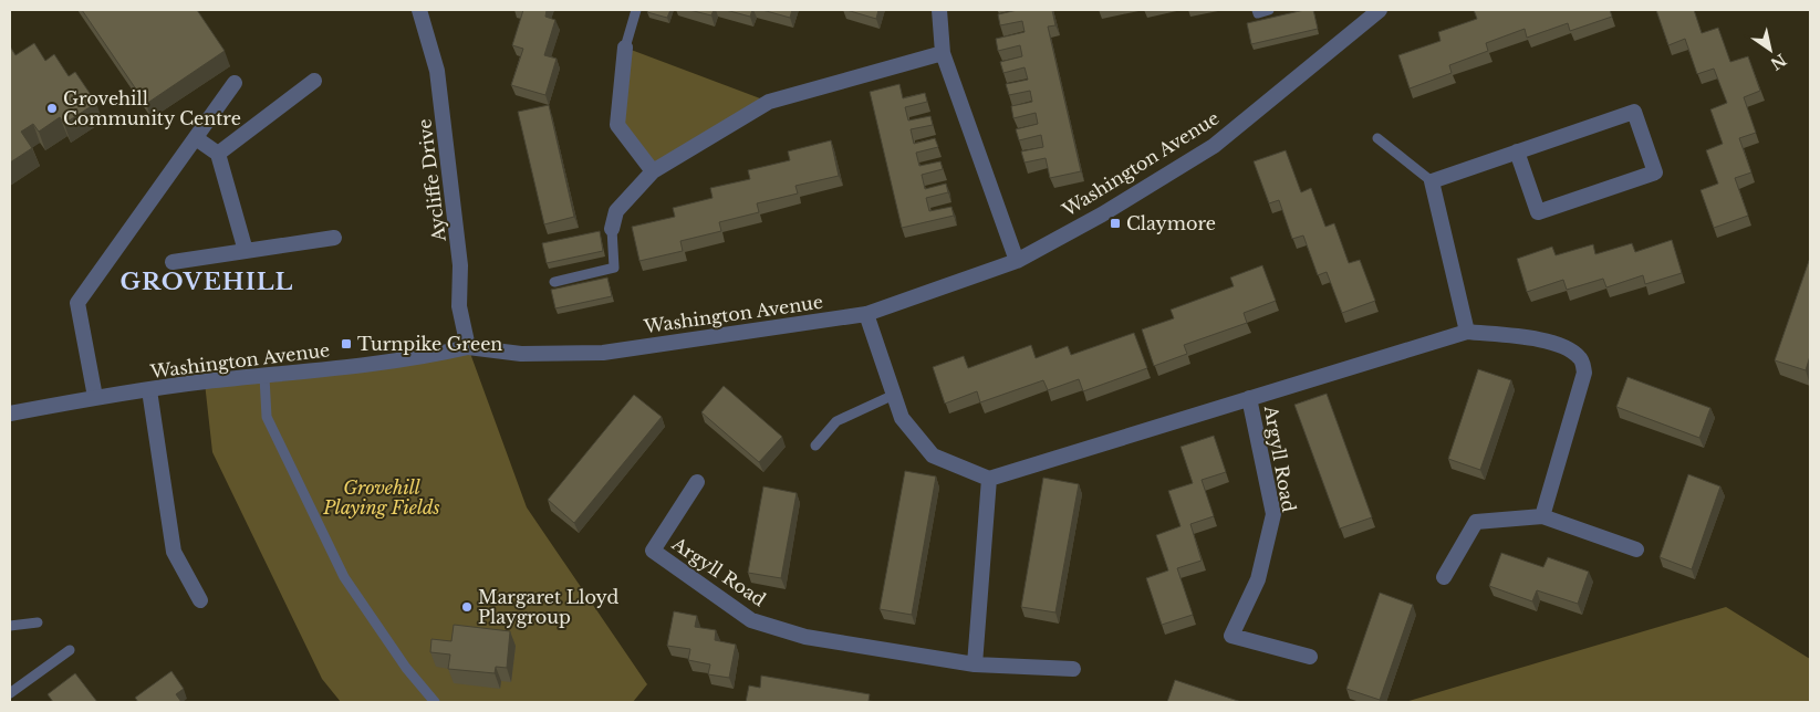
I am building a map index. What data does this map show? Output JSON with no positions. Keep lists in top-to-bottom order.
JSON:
{
  "streets": {
    "street": ["Washington Avenue", "Aycliffe Drive", "Argyll Road"]
  },
  "crossings": [
    ["Washington Avenue", "Aycliffe Drive"]
  ],
  "districts": ["GROVEHILL"],
  "parks": ["Grovehill Playing Fields"],
  "places": {
    "other": ["Grovehill Community Centre", "Margaret Lloyd Playgroup"],
    "transit": ["Claymore", "Turnpike Green"]
  },
  "north": "bottom right"
}
